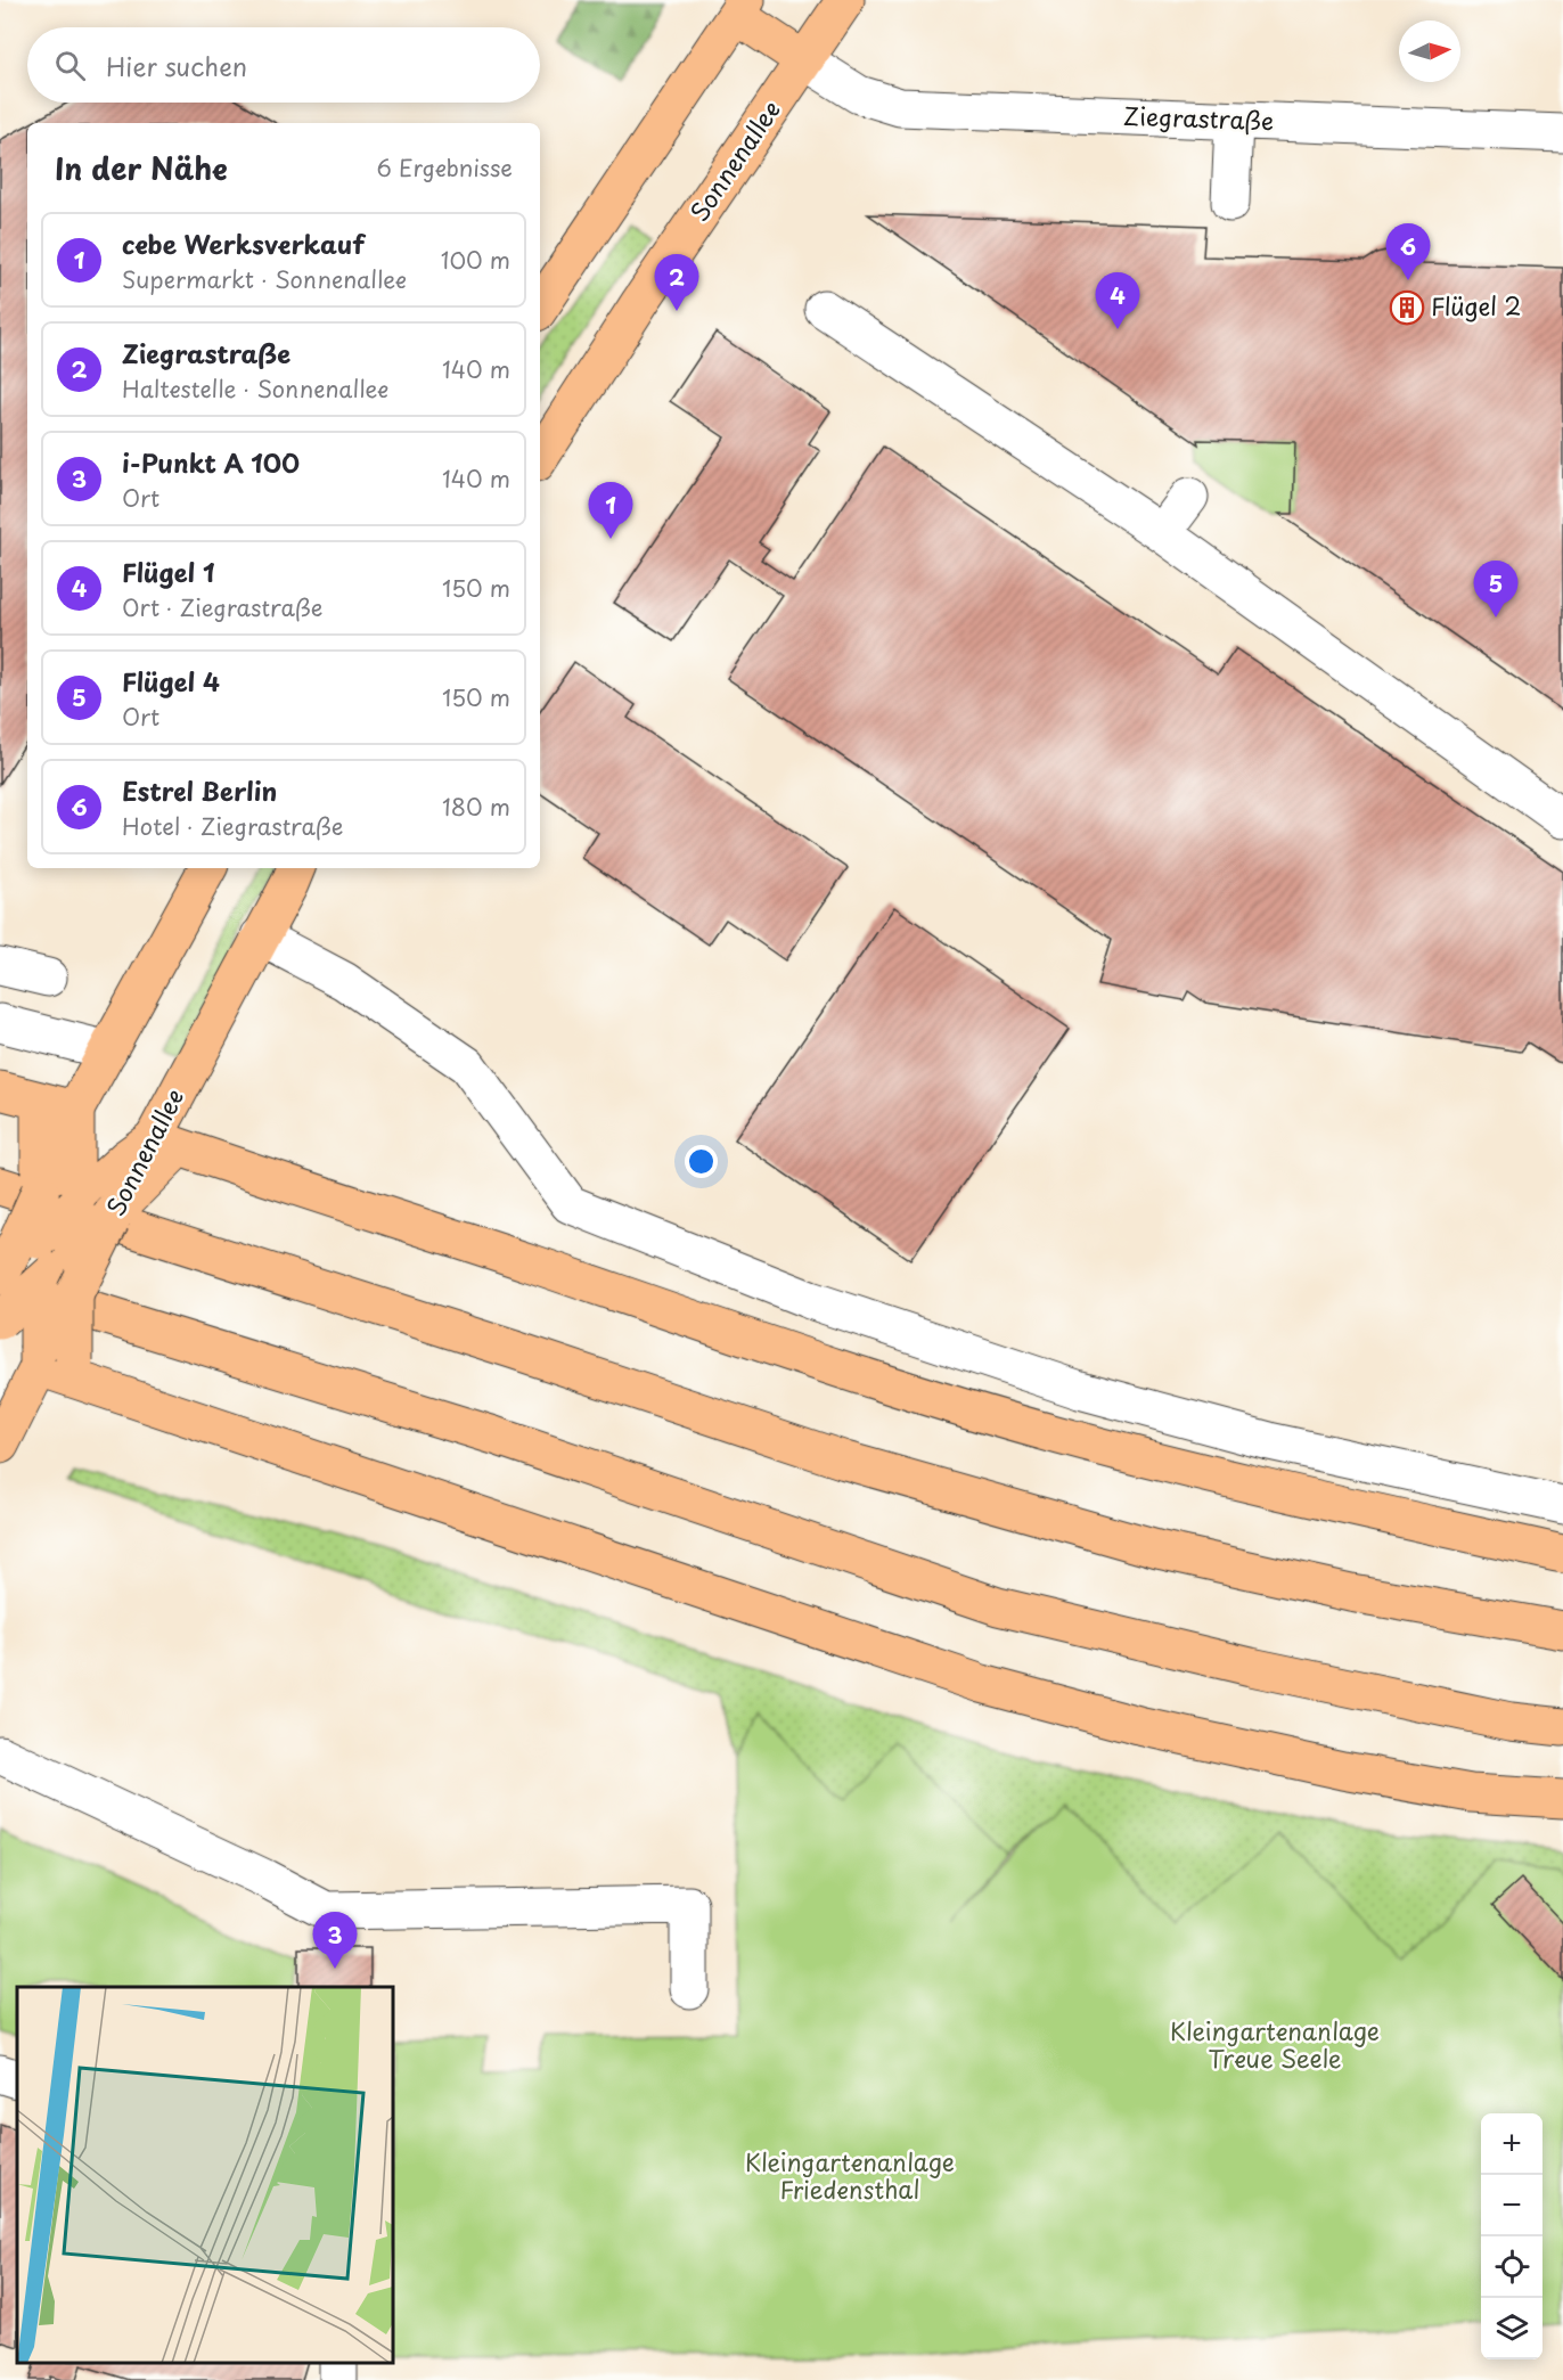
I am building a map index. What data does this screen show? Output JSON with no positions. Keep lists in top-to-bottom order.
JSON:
{
  "streets": {
    "main road": ["Sonnenallee"],
    "street": ["Ziegrastraße"]
  },
  "crossings": [
    ["Ziegrastraße", "Sonnenallee"]
  ],
  "parks": ["Kleingartenanlage Treue Seele", "Kleingartenanlage Friedensthal"],
  "places": {
    "building": ["Flügel 2"]
  },
  "north": "right",
  "page": {
    "search": "Hier suchen",
    "heading": ["In der Nähe", "6 Ergebnisse"],
    "list": [
      {
        "mark": "1",
        "name": "cebe Werksverkauf",
        "note": "Supermarkt · Sonnenallee",
        "value": "100 m"
      },
      {
        "mark": "2",
        "name": "Ziegrastraße",
        "note": "Haltestelle · Sonnenallee",
        "value": "140 m"
      },
      {
        "mark": "3",
        "name": "i-Punkt A 100",
        "note": "Ort",
        "value": "140 m"
      },
      {
        "mark": "4",
        "name": "Flügel 1",
        "note": "Ort · Ziegrastraße",
        "value": "150 m"
      },
      {
        "mark": "5",
        "name": "Flügel 4",
        "note": "Ort",
        "value": "150 m"
      },
      {
        "mark": "6",
        "name": "Estrel Berlin",
        "note": "Hotel · Ziegrastraße",
        "value": "180 m"
      }
    ],
    "pins": [
      "6",
      "2",
      "4",
      "1",
      "5",
      "3"
    ],
    "map_buttons": ["+", "−"]
  }
}
